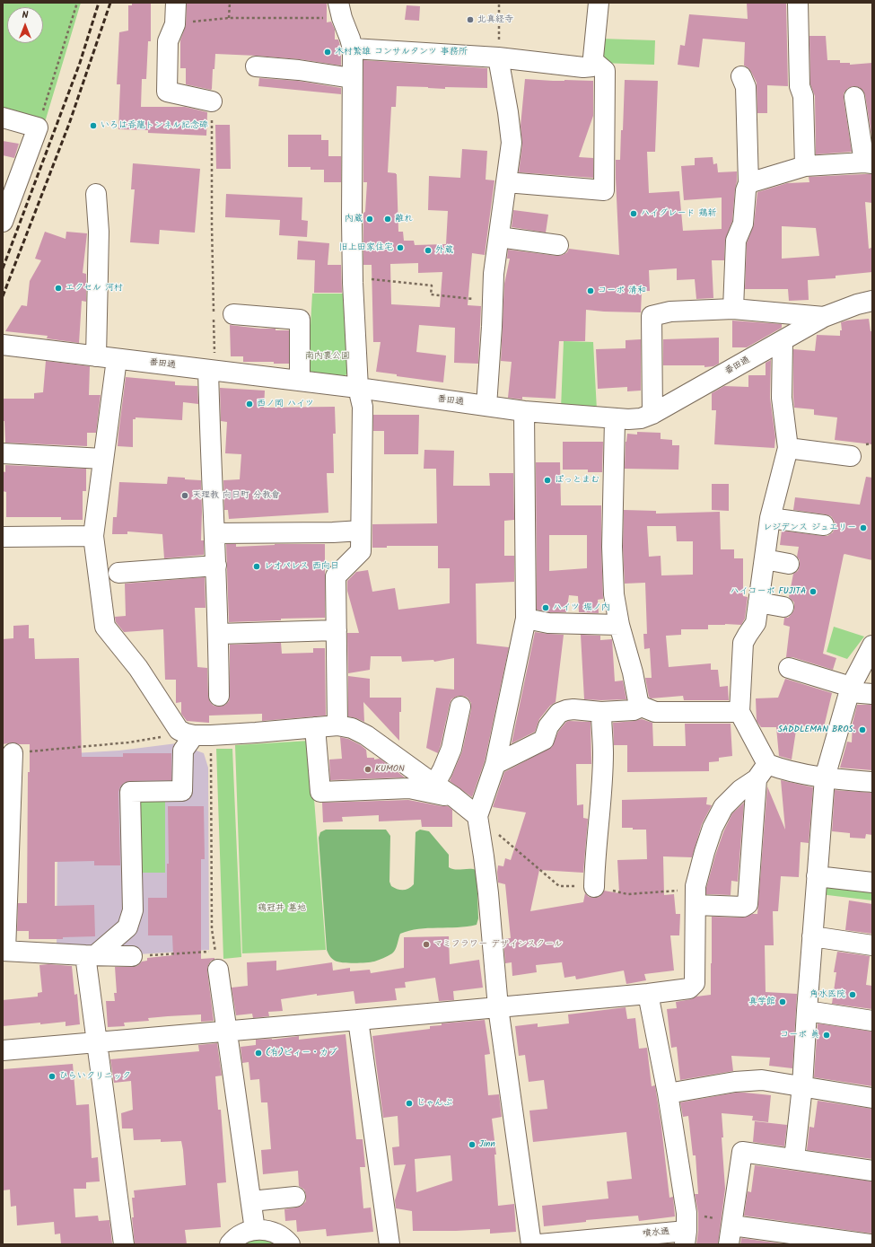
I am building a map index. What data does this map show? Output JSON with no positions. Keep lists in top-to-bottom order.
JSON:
{
  "streets": {
    "street": ["番田通", "噴水通"]
  },
  "parks": ["南内裏公園", "鶏冠井 墓地"],
  "places": [
    "北真経寺",
    "木村繁雄 コンサルタンツ 事務所",
    "いろは呑龍トンネル記念碑",
    "ハイグレード 鶏新",
    "内蔵",
    "離れ",
    "旧上田家住宅",
    "外蔵",
    "エクセル 河村",
    "コーポ 清和",
    "西ノ岡 ハイツ",
    "ぽっとまむ",
    "天理教 向日町 分教會",
    "レジデンス ジュエリー",
    "レオパレス 西向日",
    "ハイコーポ FUJITA",
    "ハイツ 堀ノ内",
    "SADDLEMAN BROS.",
    "KUMON",
    "マミフラワー デザインスクール",
    "角水医院",
    "真学館",
    "コーポ 眞",
    "(有)ピィー・カブ",
    "ひらいクリニック",
    "じゃんぷ",
    "Jinn"
  ],
  "north": "top"
}
